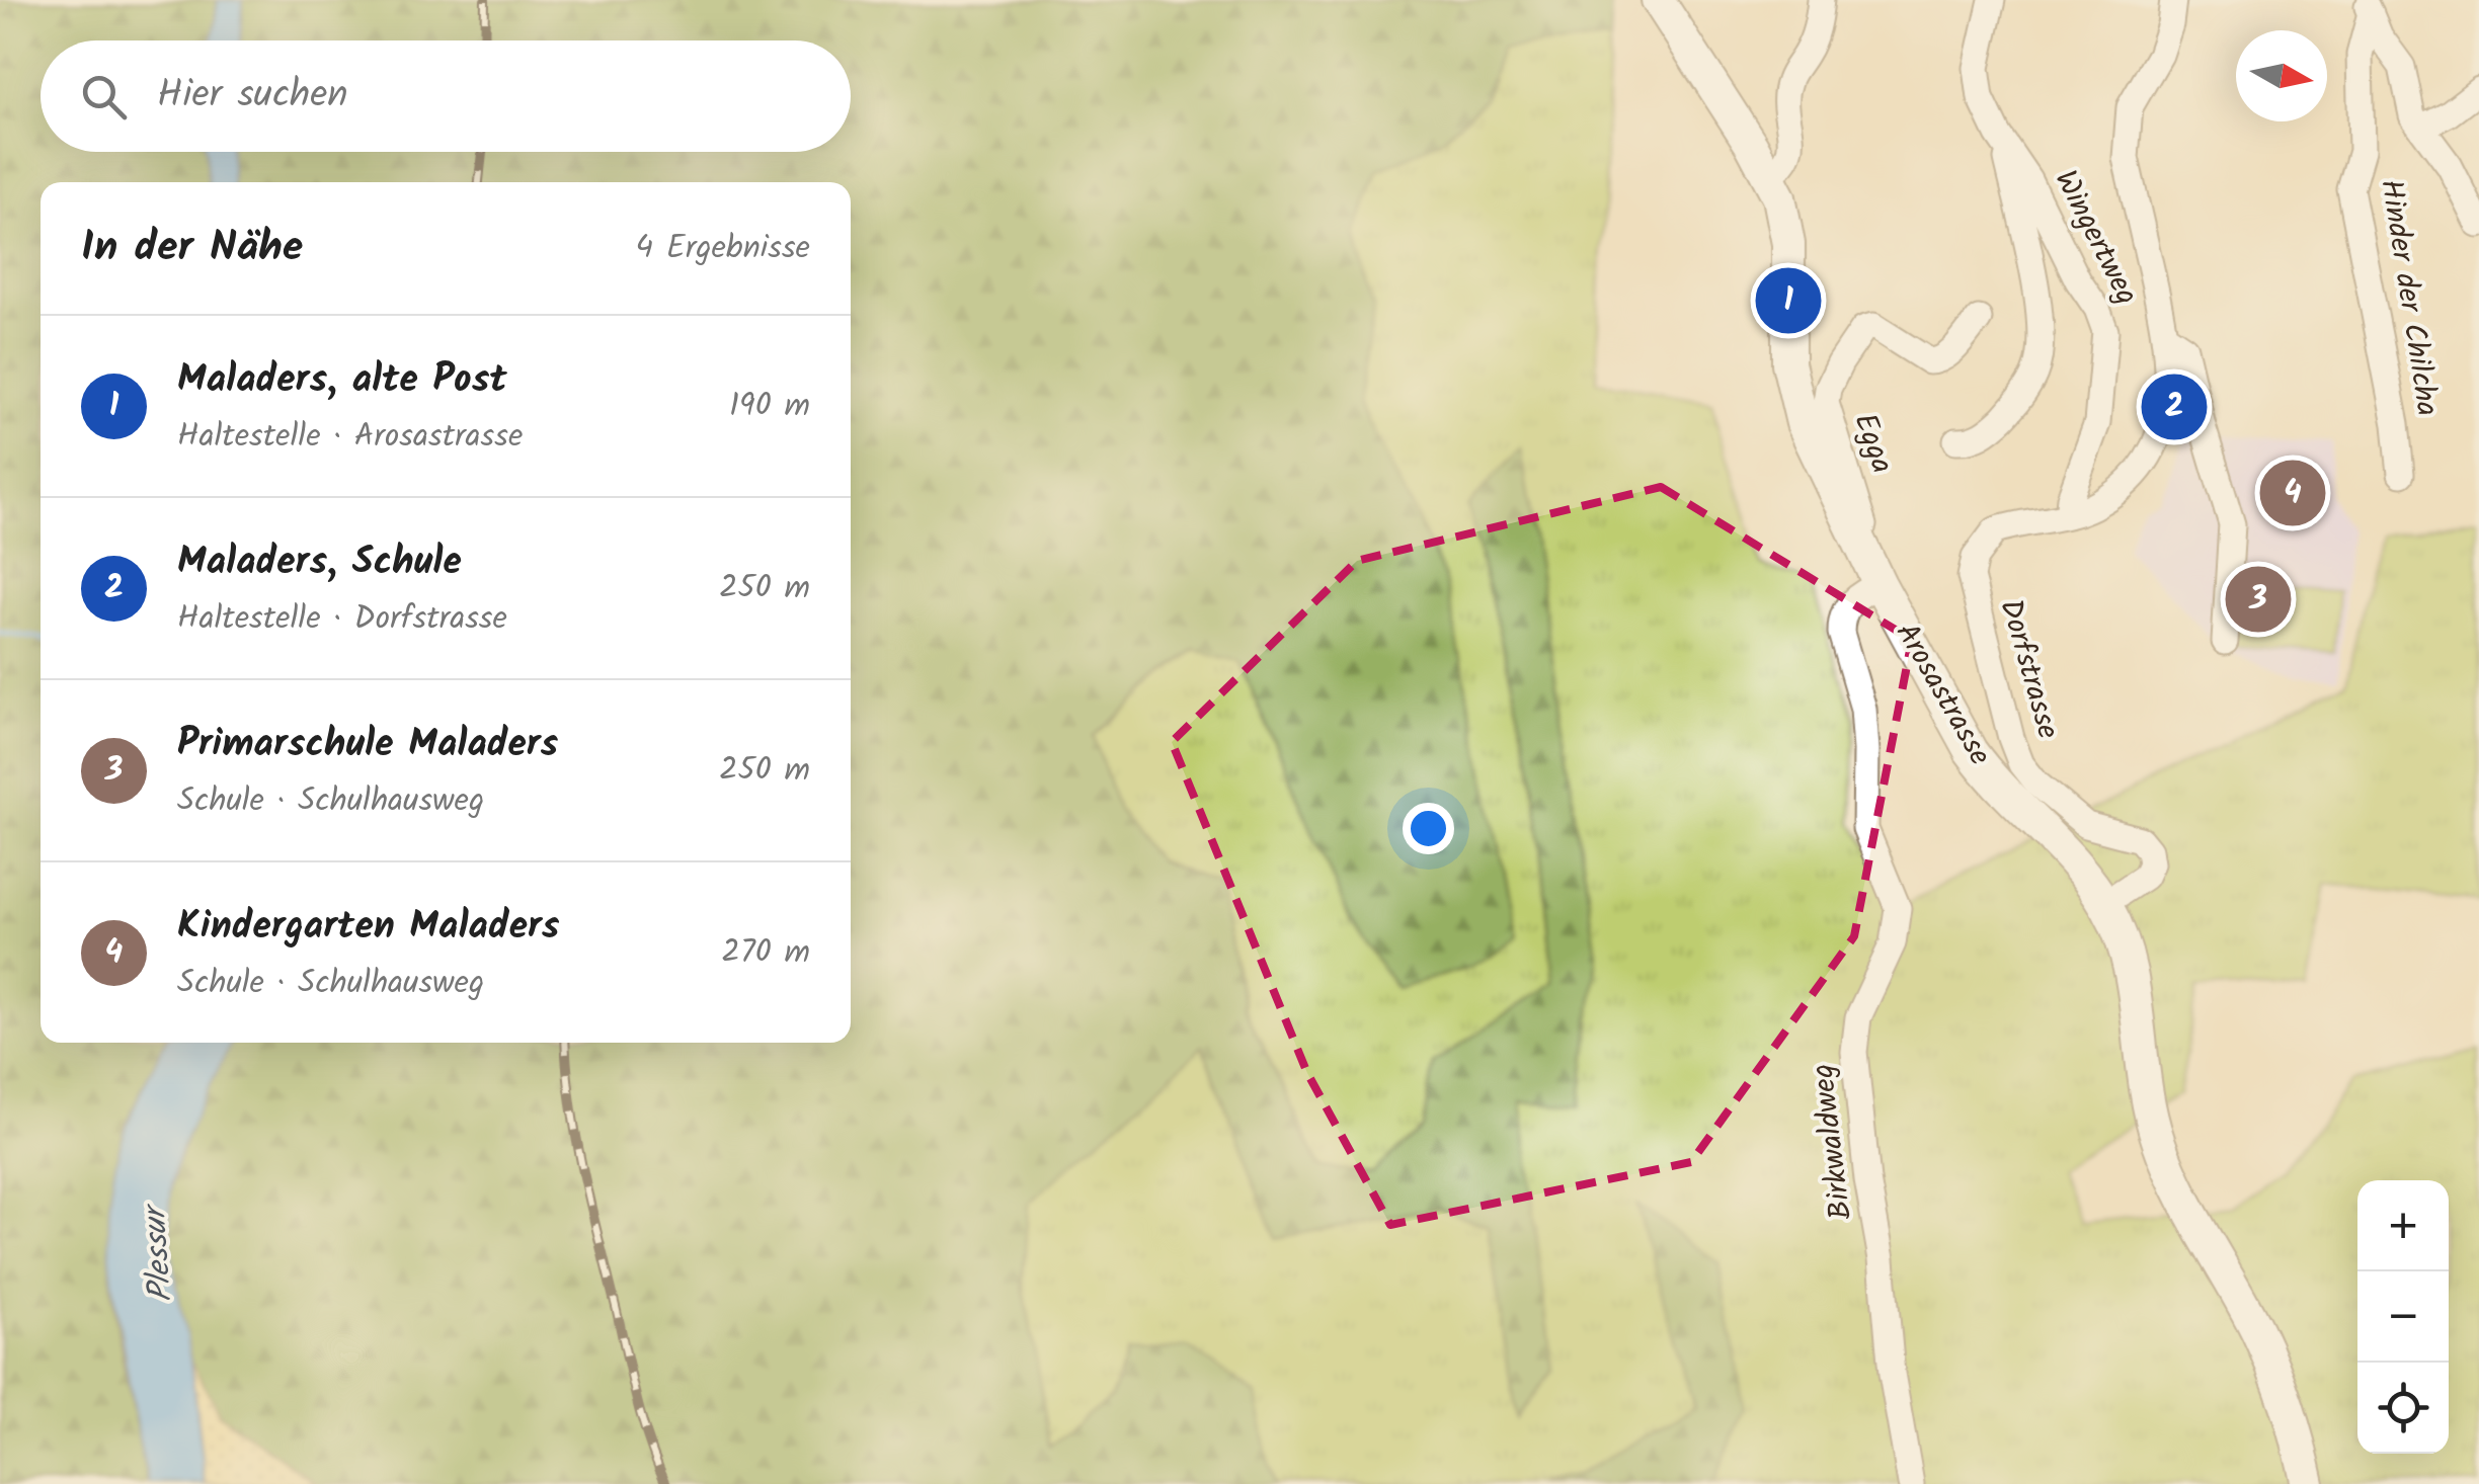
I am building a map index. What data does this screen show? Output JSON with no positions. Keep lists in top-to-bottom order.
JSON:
{
  "streets": {
    "main road": ["Arosastrasse"],
    "street": [
      "Wingertweg",
      "Hinder der Chilcha",
      "Egga",
      "Dorfstrasse",
      "Birkwaldweg"
    ]
  },
  "crossings": [
    ["Wingertweg", "Dorfstrasse"],
    ["Egga", "Arosastrasse"],
    ["Dorfstrasse", "Arosastrasse"],
    ["Arosastrasse", "Birkwaldweg"]
  ],
  "water": ["Plessur"],
  "north": "right",
  "page": {
    "search": "Hier suchen",
    "heading": ["In der Nähe", "4 Ergebnisse"],
    "pins": [
      "1",
      "2",
      "4",
      "3"
    ],
    "list": [
      {
        "mark": "1",
        "name": "Maladers, alte Post",
        "note": "Haltestelle · Arosastrasse",
        "value": "190 m"
      },
      {
        "mark": "2",
        "name": "Maladers, Schule",
        "note": "Haltestelle · Dorfstrasse",
        "value": "250 m"
      },
      {
        "mark": "3",
        "name": "Primarschule Maladers",
        "note": "Schule · Schulhausweg",
        "value": "250 m"
      },
      {
        "mark": "4",
        "name": "Kindergarten Maladers",
        "note": "Schule · Schulhausweg",
        "value": "270 m"
      }
    ],
    "map_buttons": ["+", "−"]
  }
}
